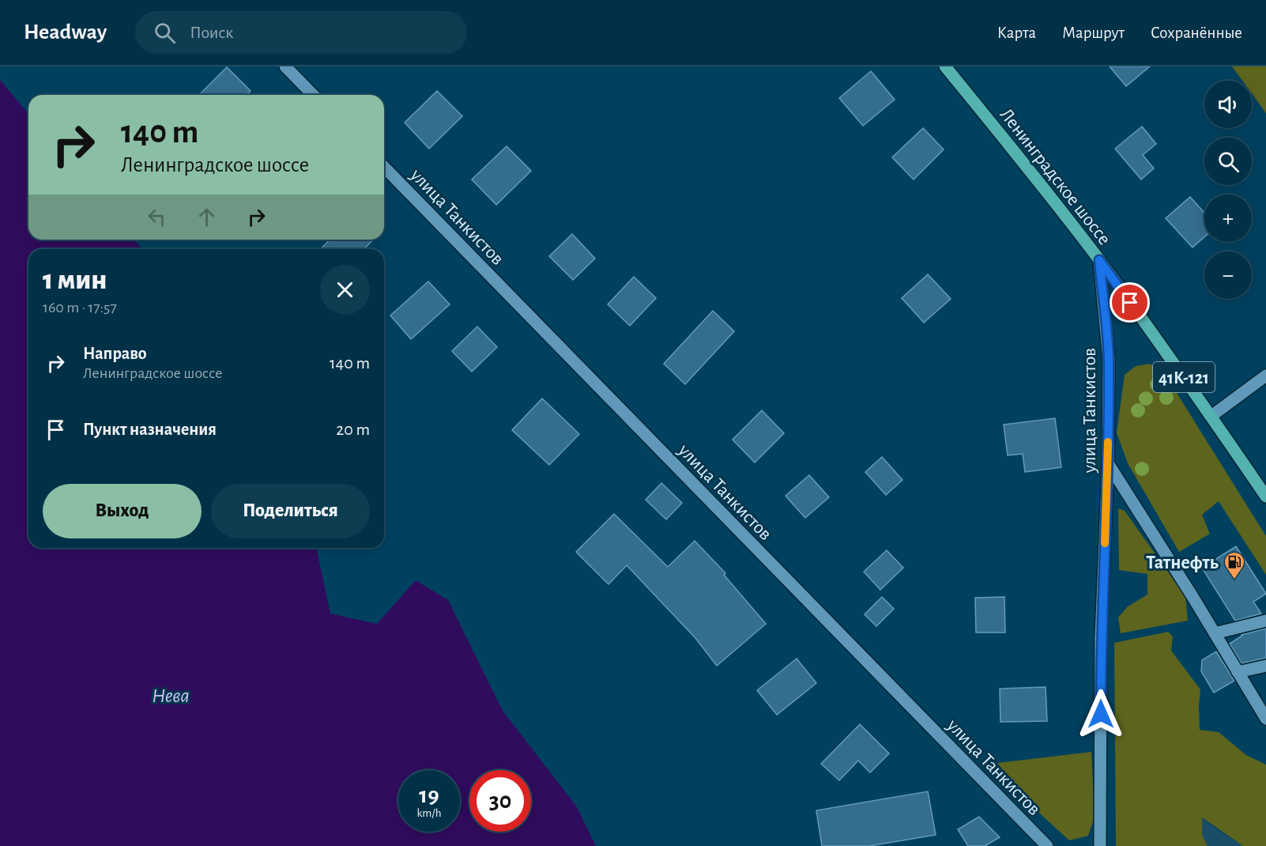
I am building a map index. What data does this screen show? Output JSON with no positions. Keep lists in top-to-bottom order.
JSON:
{
  "streets": {
    "main road": ["Ленинградское шоссе", "41К-121"],
    "street": ["улица Танкистов"]
  },
  "crossings": [
    ["Ленинградское шоссе", "улица Танкистов"]
  ],
  "water": ["Нева"],
  "places": {
    "fuel station": ["Татнефть"]
  },
  "page": {
    "header": "Headway",
    "search": "Поиск",
    "nav": ["Карта", "Маршрут", "Сохранённые"],
    "map_buttons": ["+", "−"],
    "turn": ["140 m", "Ленинградское шоссе"],
    "heading": ["1 мин", "160 m · 17:57"],
    "list": [
      {
        "name": "Направо",
        "note": "Ленинградское шоссе",
        "value": "140 m"
      },
      {
        "name": "Пункт назначения",
        "value": "20 m"
      }
    ],
    "buttons": ["Выход", "Поделиться"],
    "speed": "19 km/h",
    "limit": "30"
  }
}
